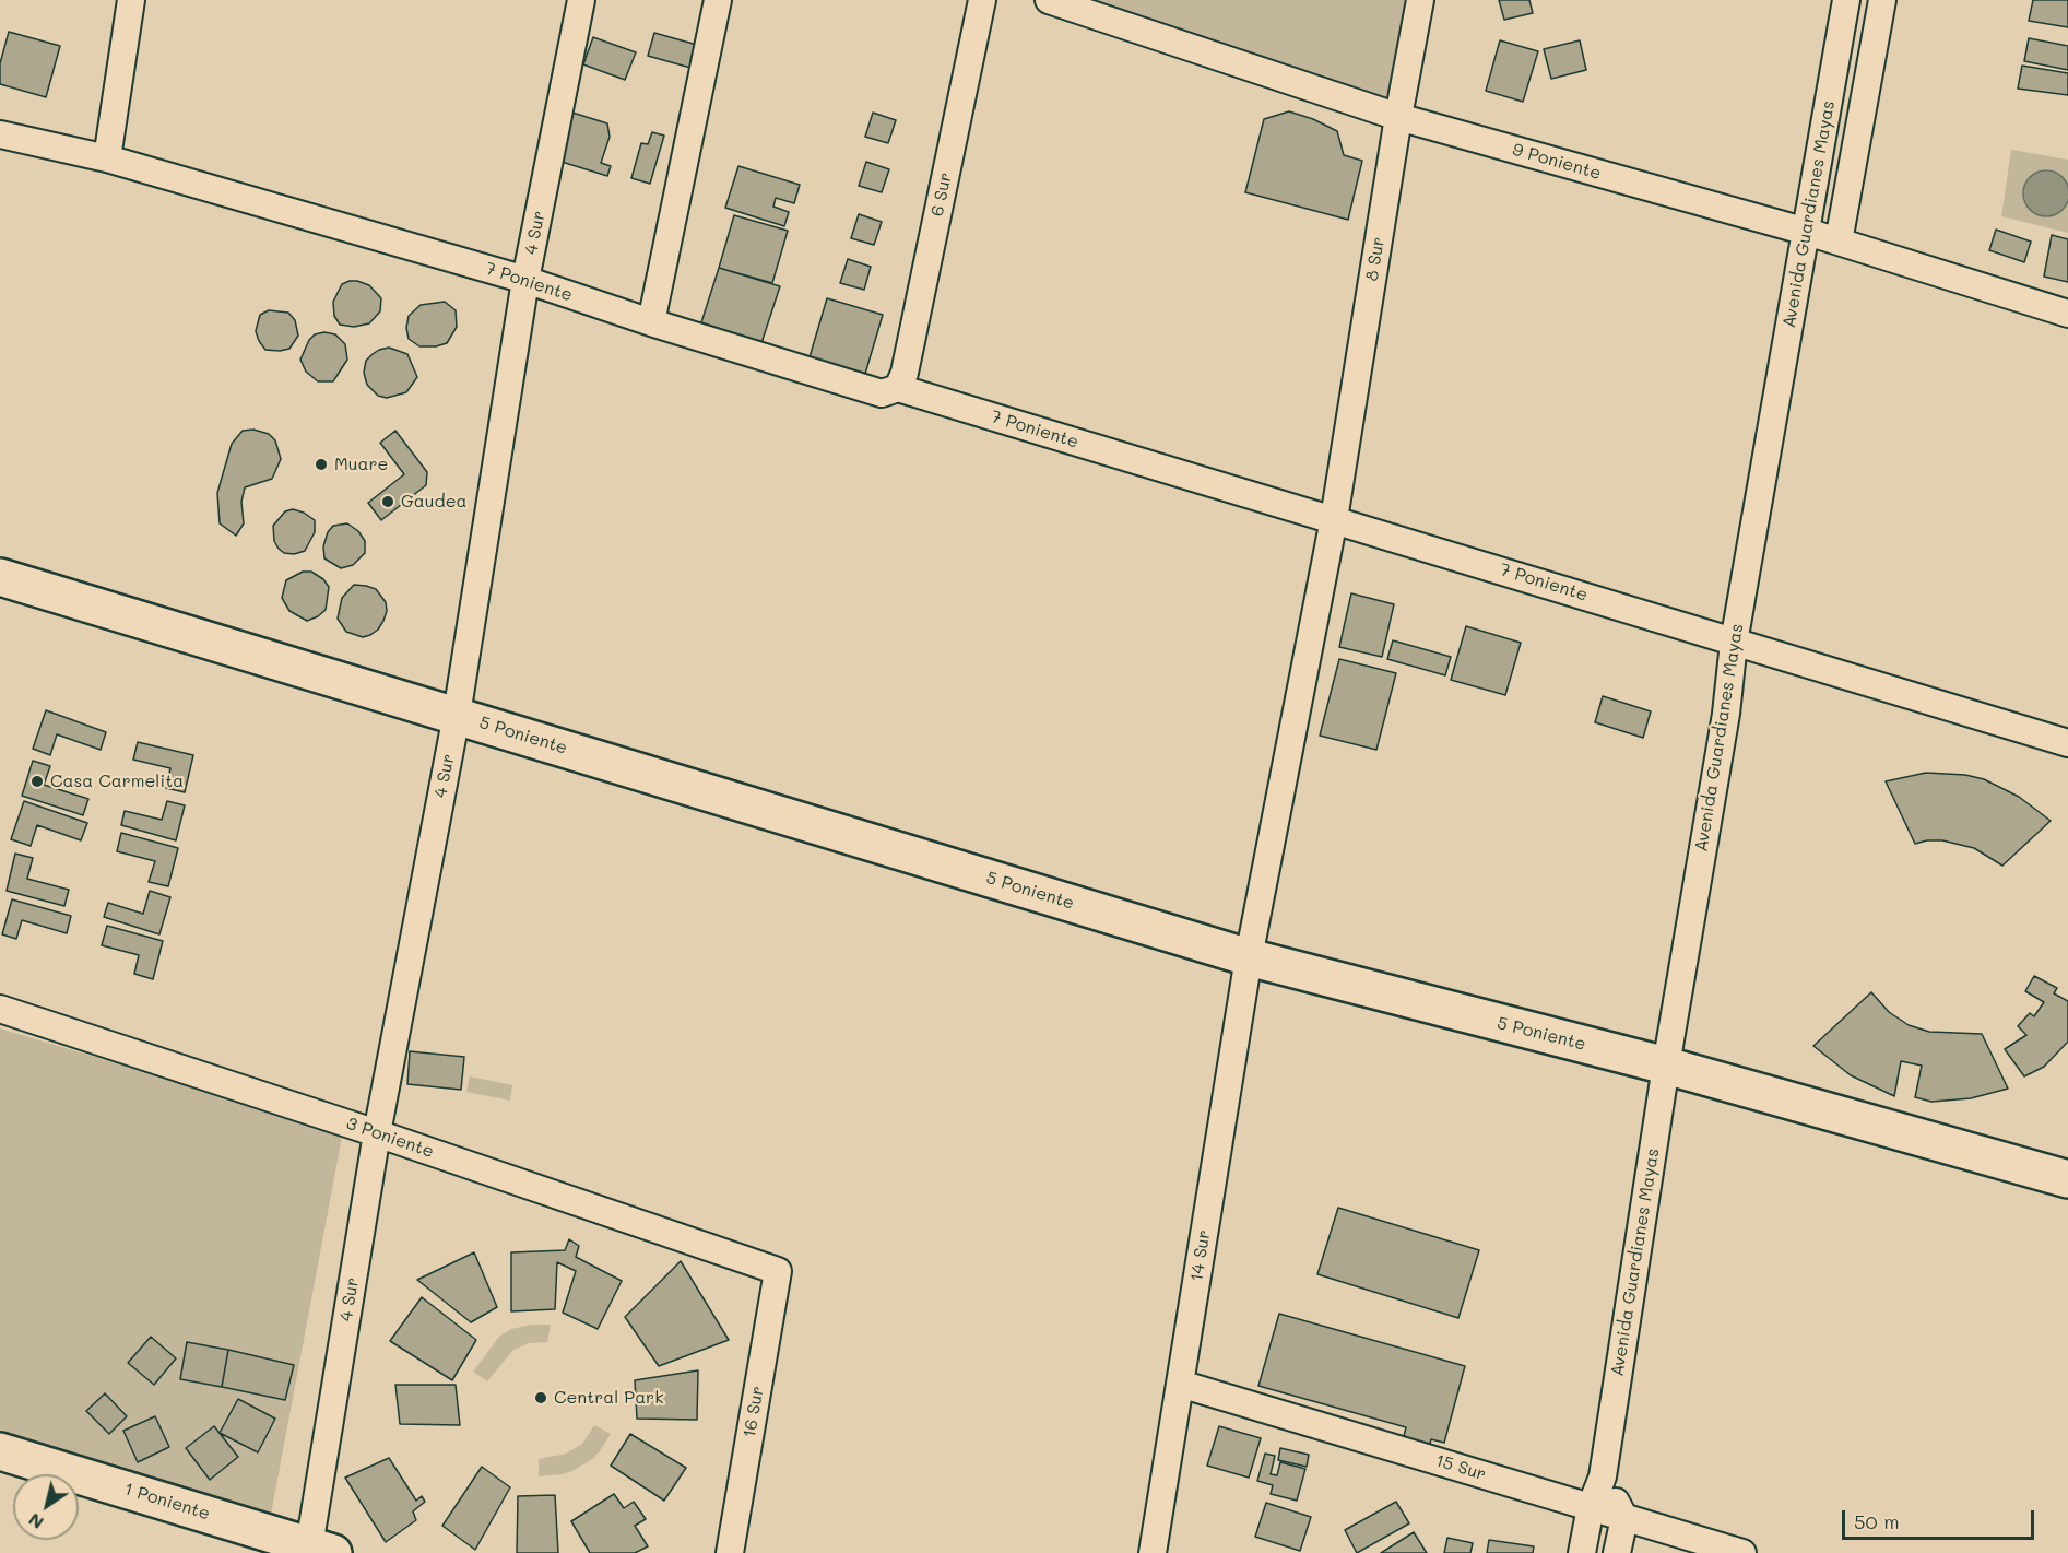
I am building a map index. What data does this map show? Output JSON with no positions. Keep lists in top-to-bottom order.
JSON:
{
  "streets": {
    "street": [
      "9 Poniente",
      "6 Sur",
      "Avenida Guardianes Mayas",
      "4 Sur",
      "8 Sur",
      "7 Poniente",
      "5 Poniente",
      "3 Poniente",
      "14 Sur",
      "16 Sur",
      "15 Sur",
      "1 Poniente"
    ]
  },
  "crossings": [
    ["9 Poniente", "Avenida Guardianes Mayas"],
    ["9 Poniente", "8 Sur"],
    ["6 Sur", "7 Poniente"],
    ["Avenida Guardianes Mayas", "7 Poniente"],
    ["Avenida Guardianes Mayas", "5 Poniente"],
    ["Avenida Guardianes Mayas", "15 Sur"],
    ["4 Sur", "7 Poniente"],
    ["4 Sur", "5 Poniente"],
    ["4 Sur", "3 Poniente"],
    ["4 Sur", "1 Poniente"],
    ["8 Sur", "7 Poniente"],
    ["8 Sur", "5 Poniente"],
    ["8 Sur", "14 Sur"],
    ["5 Poniente", "14 Sur"],
    ["3 Poniente", "16 Sur"],
    ["14 Sur", "15 Sur"]
  ],
  "places": [
    "Muare",
    "Gaudea",
    "Casa Carmelita",
    "Central Park"
  ],
  "scale_bar": "50 m",
  "north": "bottom left"
}
